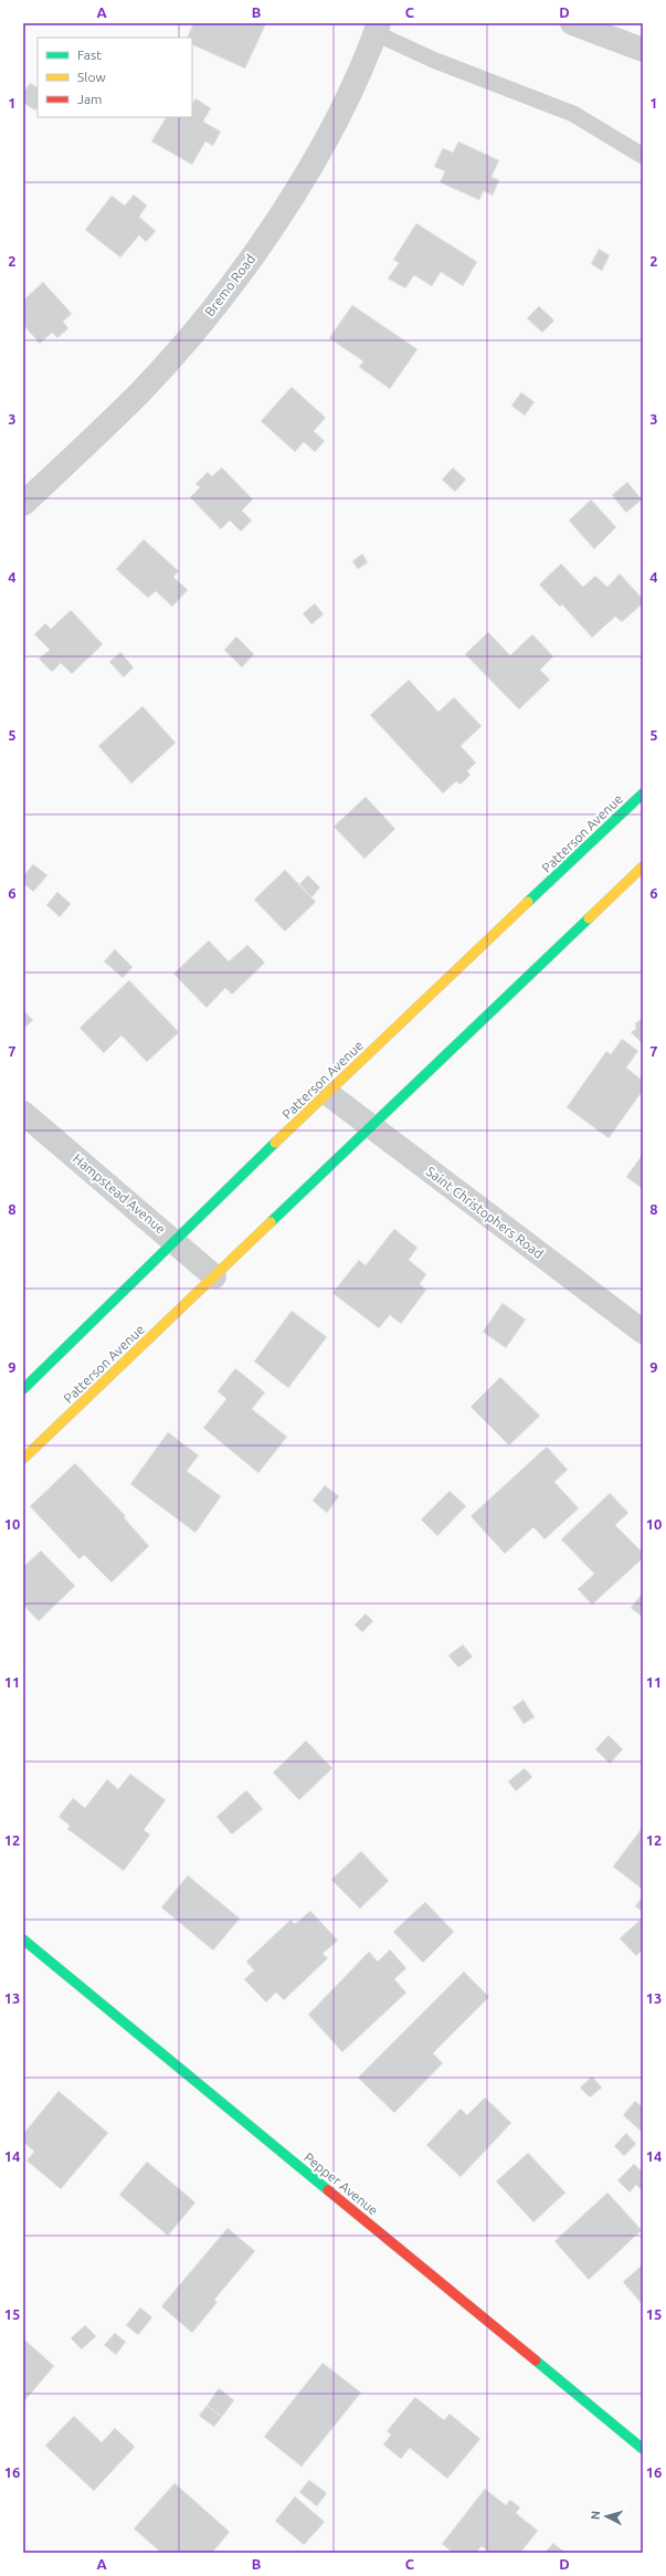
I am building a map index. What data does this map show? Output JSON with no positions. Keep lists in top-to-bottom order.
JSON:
{
  "streets": {
    "main road": ["Patterson Avenue", "Pepper Avenue"],
    "street": ["Bremo Road", "Hampstead Avenue", "Saint Christophers Road"]
  },
  "crossings": [
    ["Patterson Avenue", "Hampstead Avenue"],
    ["Patterson Avenue", "Saint Christophers Road"]
  ],
  "legend": ["Fast", "Slow", "Jam"],
  "north": "left",
  "grid": {
    "columns": [
      "A",
      "B",
      "C",
      "D"
    ],
    "rows": [
      "1",
      "2",
      "3",
      "4",
      "5",
      "6",
      "7",
      "8",
      "9",
      "10",
      "11",
      "12",
      "13",
      "14",
      "15",
      "16"
    ]
  }
}
